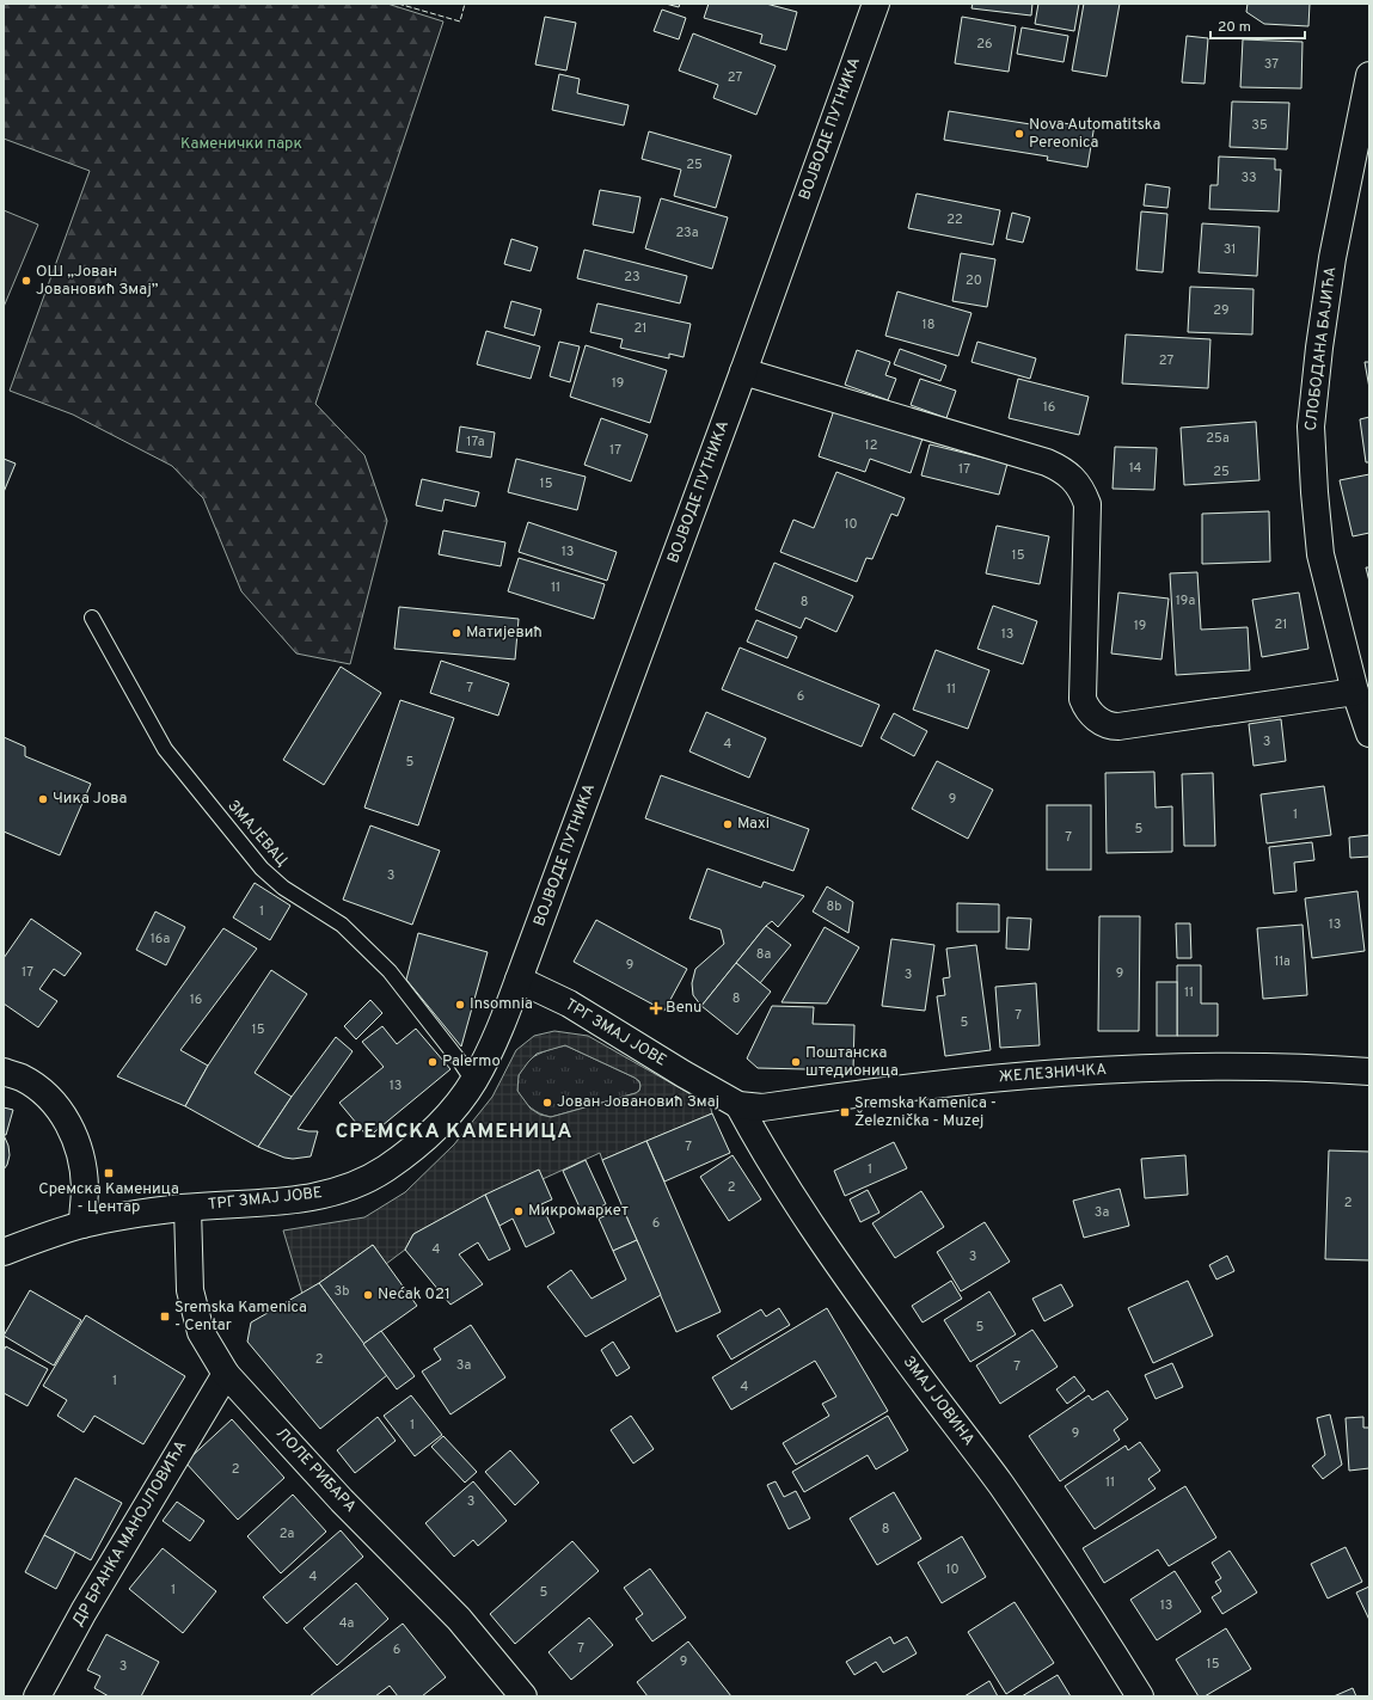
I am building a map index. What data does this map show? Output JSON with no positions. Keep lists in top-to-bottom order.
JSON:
{
  "streets": {
    "street": [
      "ВОЈВОДЕ ПУТНИКА",
      "СЛОБОДАНА БАЈИЋА",
      "ТРГ ЗМАЈ ЈОВЕ",
      "ЖЕЛЕЗНИЧКА",
      "ЗМАЈ ЈОВИНА",
      "ЛОЛЕ РИБАРА",
      "ДР БРАНКА МАНОЈЛОВИЋА"
    ],
    "lane": ["ЗМАЈЕВАЦ"]
  },
  "crossings": [
    ["ВОЈВОДЕ ПУТНИКА", "ТРГ ЗМАЈ ЈОВЕ"],
    ["ЗМАЈЕВАЦ", "ТРГ ЗМАЈ ЈОВЕ"],
    ["ТРГ ЗМАЈ ЈОВЕ", "ЖЕЛЕЗНИЧКА"],
    ["ТРГ ЗМАЈ ЈОВЕ", "ЗМАЈ ЈОВИНА"],
    ["ТРГ ЗМАЈ ЈОВЕ", "ЛОЛЕ РИБАРА"],
    ["ЖЕЛЕЗНИЧКА", "ЗМАЈ ЈОВИНА"],
    ["ЛОЛЕ РИБАРА", "ДР БРАНКА МАНОЈЛОВИЋА"]
  ],
  "districts": ["СРЕМСКА КАМЕНИЦА"],
  "parks": ["Каменички парк"],
  "places": {
    "other": [
      "Nova Automatitska Pereonica",
      "ОШ „Јован Јовановић Змај”",
      "Матијевић",
      "Чика Јова",
      "Maxi",
      "Insomnia",
      "Palermo",
      "Поштанска штедионица",
      "Јован Јовановић Змај",
      "Микромаркет",
      "Nećak 021"
    ],
    "health": ["Benu"],
    "transit": ["Sremska Kamenica - Železnička - Muzej", "Сремска Каменица - Центар", "Sremska Kamenica - Centar"]
  },
  "house_numbers": [
    "26",
    "37",
    "27",
    "35",
    "25",
    "33",
    "22",
    "23a",
    "31",
    "23",
    "20",
    "29",
    "18",
    "21",
    "27",
    "19",
    "16",
    "25a",
    "17a",
    "12",
    "17",
    "14",
    "17",
    "25",
    "15",
    "10",
    "13",
    "15",
    "11",
    "19a",
    "8",
    "21",
    "19",
    "13",
    "7",
    "11",
    "6",
    "3",
    "4",
    "5",
    "9",
    "1",
    "5",
    "7",
    "3",
    "8b",
    "1",
    "13",
    "16a",
    "8a",
    "11a",
    "9",
    "17",
    "9",
    "3",
    "11",
    "8",
    "16",
    "7",
    "5",
    "15",
    "13",
    "7",
    "1",
    "2",
    "2",
    "3a",
    "6",
    "4",
    "3",
    "3b",
    "5",
    "2",
    "3a",
    "7",
    "1",
    "4",
    "1",
    "9",
    "2",
    "11",
    "3",
    "8",
    "2a",
    "10",
    "4",
    "1",
    "5",
    "13",
    "4a",
    "7",
    "6",
    "9",
    "15",
    "3"
  ],
  "scale_bar": "20 m"
}
